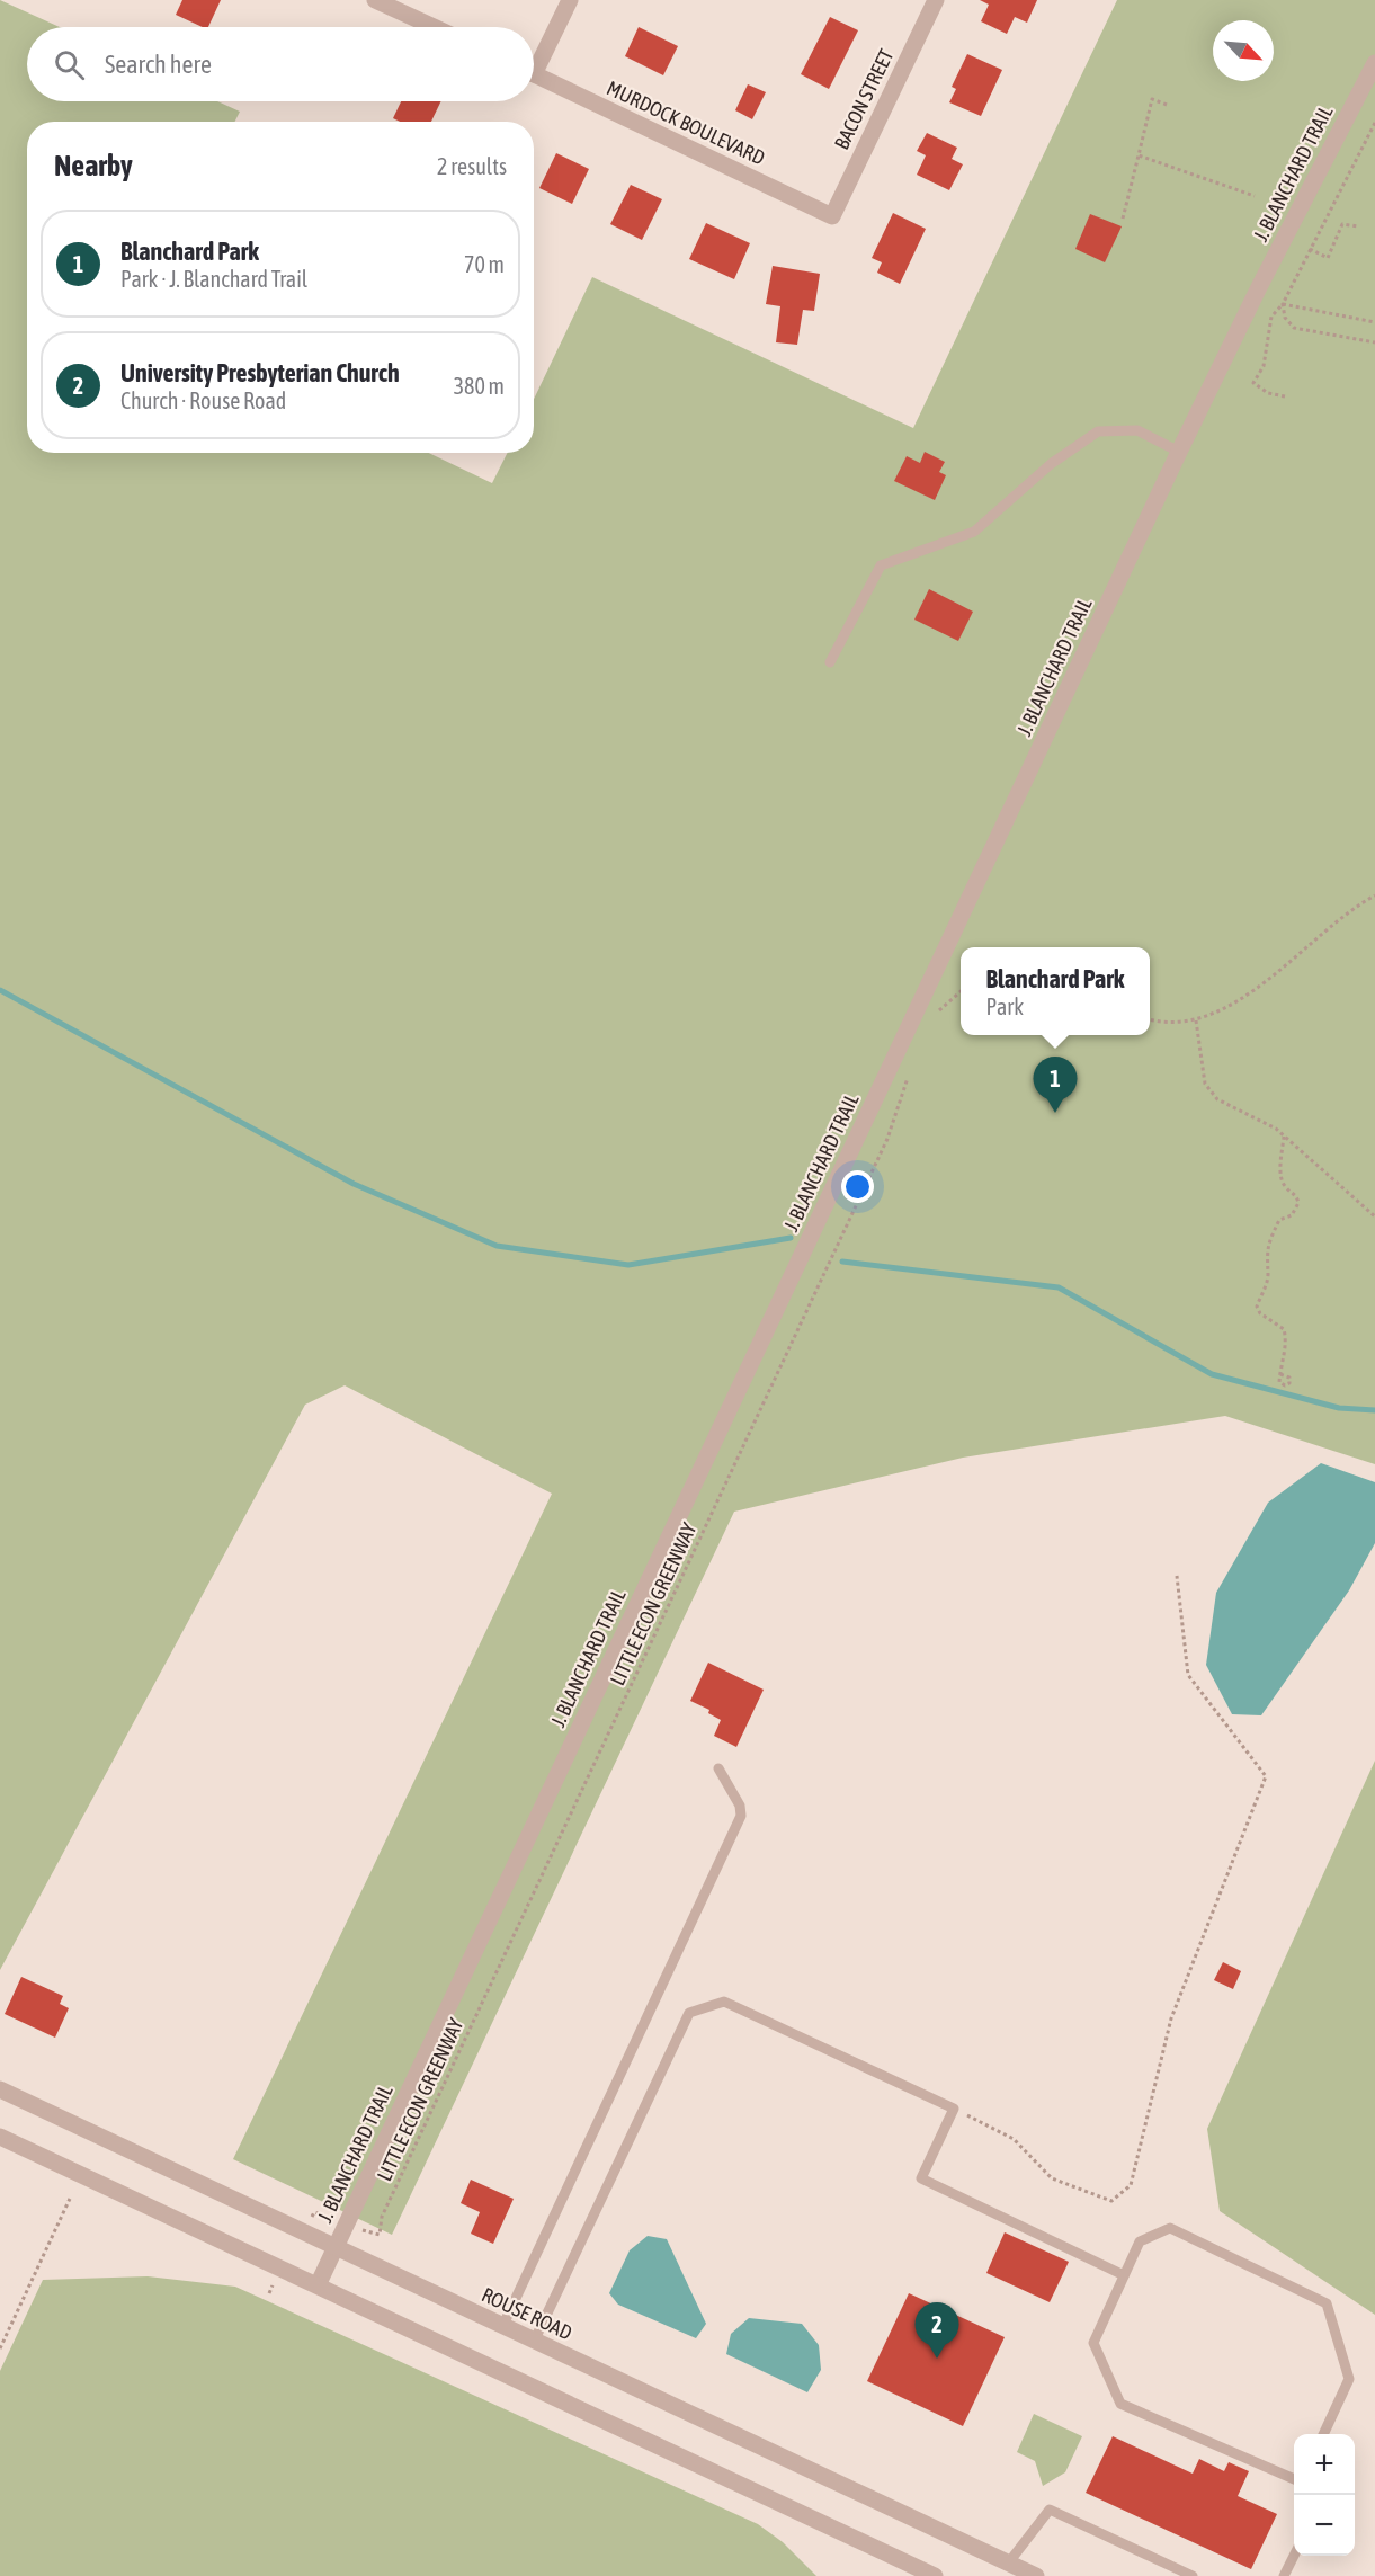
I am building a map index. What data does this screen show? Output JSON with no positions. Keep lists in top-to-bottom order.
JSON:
{
  "streets": {
    "street": [
      "BACON STREET",
      "MURDOCK BOULEVARD",
      "J. BLANCHARD TRAIL",
      "ROUSE ROAD"
    ],
    "path": ["LITTLE ECON GREENWAY"]
  },
  "crossings": [
    ["BACON STREET", "MURDOCK BOULEVARD"],
    ["J. BLANCHARD TRAIL", "ROUSE ROAD"]
  ],
  "north": "bottom right",
  "page": {
    "search": "Search here",
    "heading": ["Nearby", "2 results"],
    "list": [
      {
        "mark": "1",
        "name": "Blanchard Park",
        "note": "Park · J. Blanchard Trail",
        "value": "70 m"
      },
      {
        "mark": "2",
        "name": "University Presbyterian Church",
        "note": "Church · Rouse Road",
        "value": "380 m"
      }
    ],
    "popup": ["Blanchard Park", "Park"],
    "pins": ["1", "2"],
    "map_buttons": ["+", "−"]
  }
}
